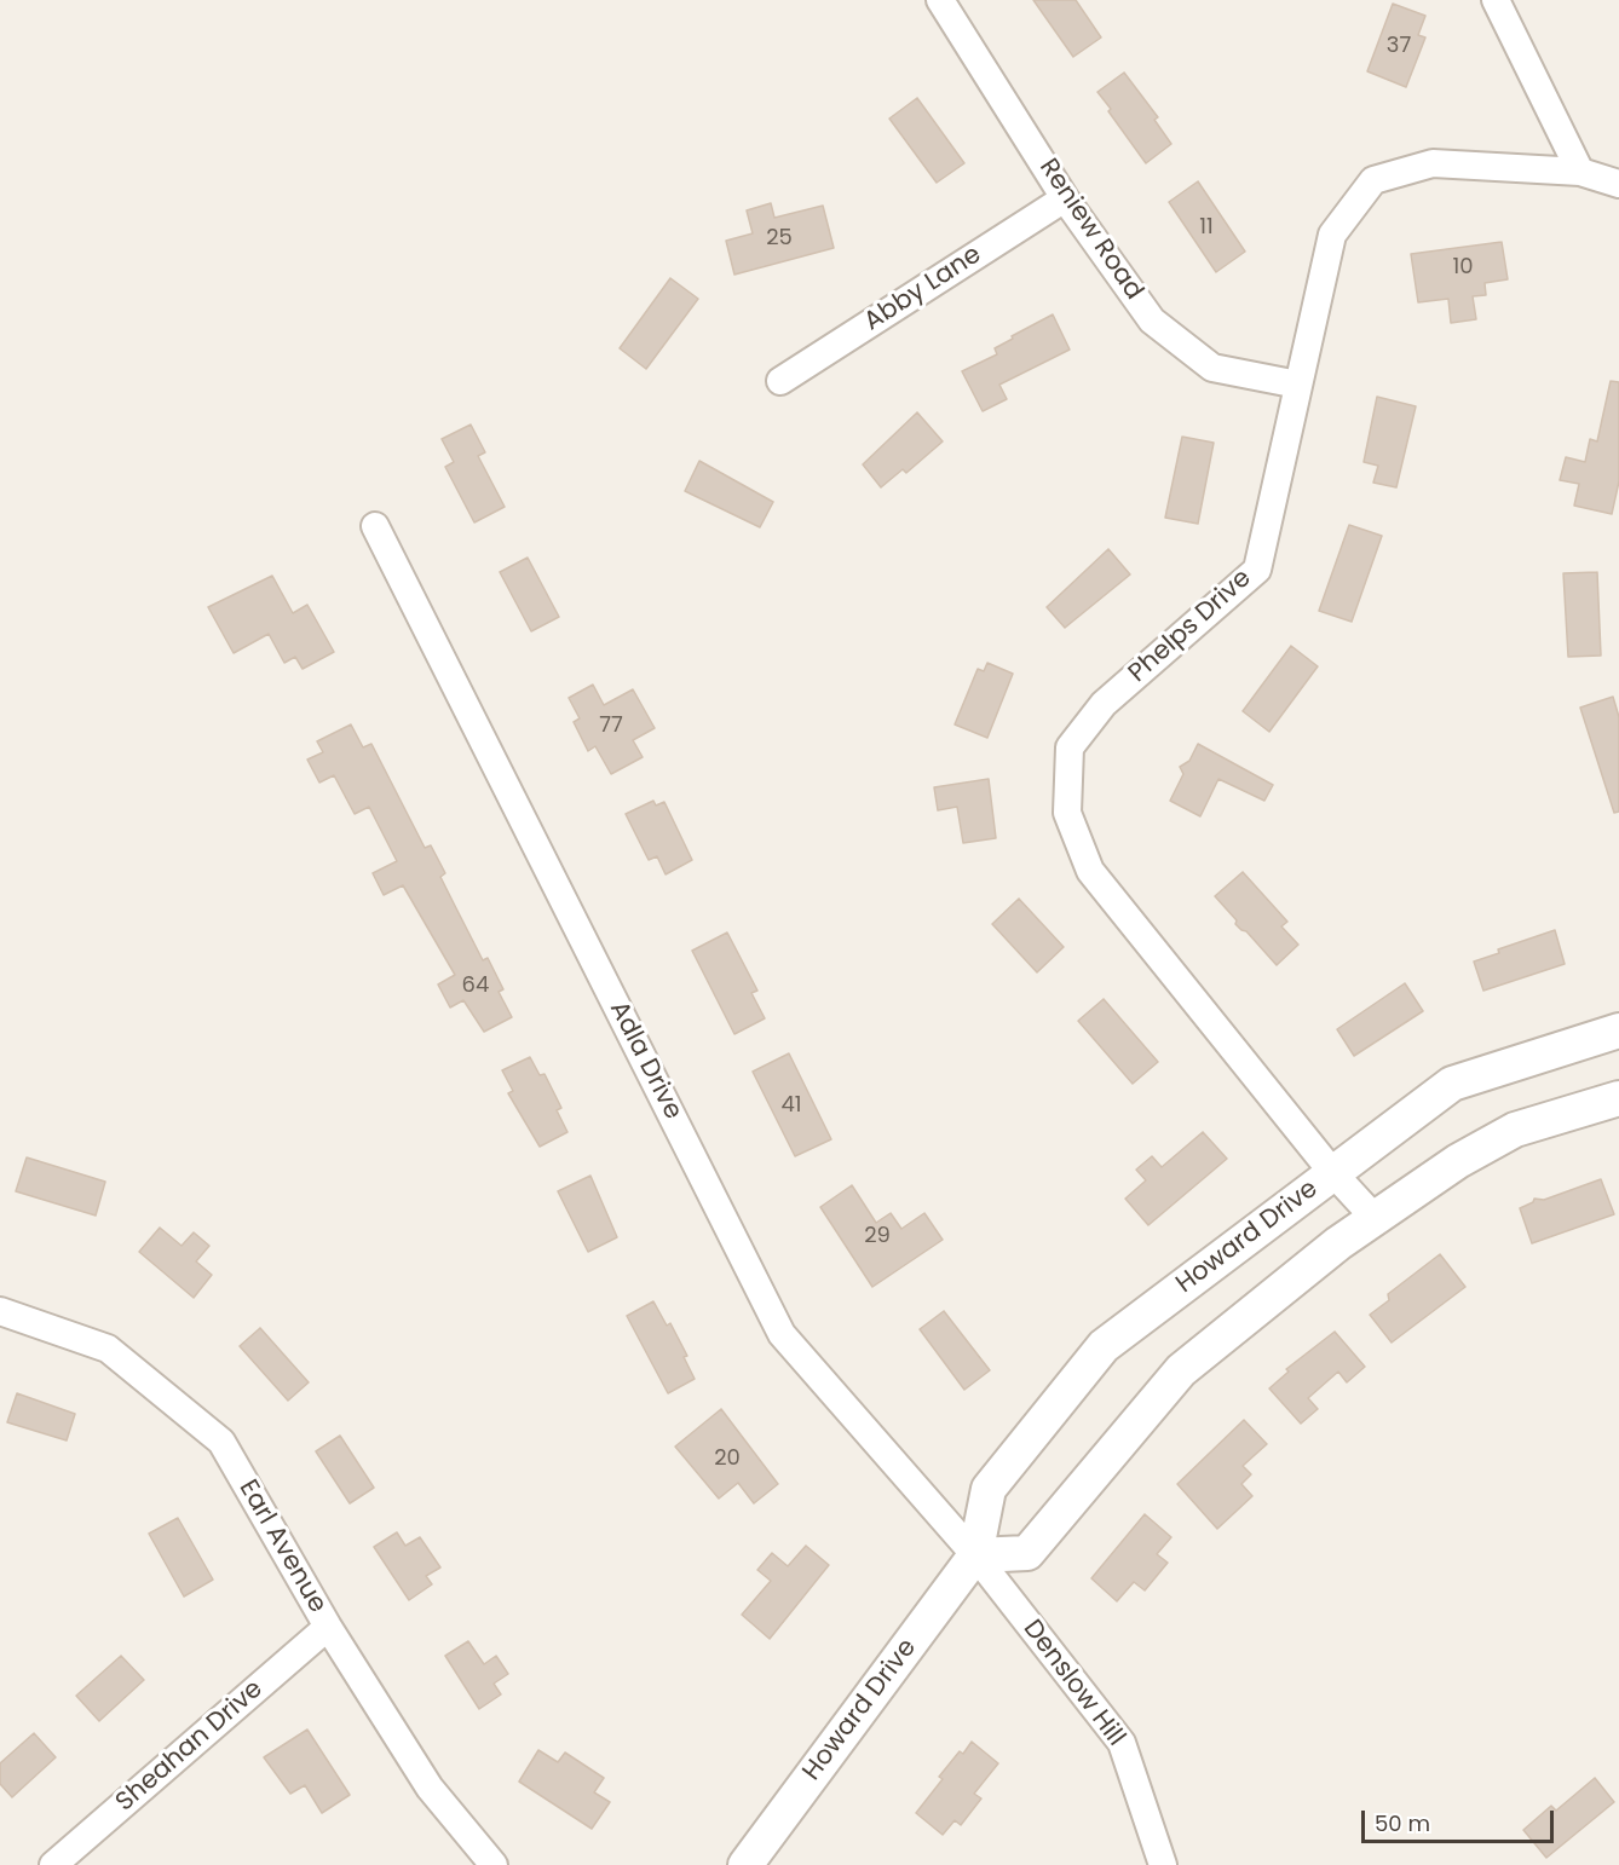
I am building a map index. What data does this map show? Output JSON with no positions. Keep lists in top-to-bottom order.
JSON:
{
  "streets": {
    "street": [
      "Reniew Road",
      "Abby Lane",
      "Phelps Drive",
      "Adla Drive",
      "Howard Drive",
      "Earl Avenue",
      "Denslow Hill",
      "Sheahan Drive"
    ]
  },
  "crossings": [
    ["Reniew Road", "Abby Lane"],
    ["Reniew Road", "Phelps Drive"],
    ["Phelps Drive", "Howard Drive"],
    ["Adla Drive", "Howard Drive"],
    ["Adla Drive", "Denslow Hill"],
    ["Howard Drive", "Denslow Hill"],
    ["Earl Avenue", "Sheahan Drive"]
  ],
  "house_numbers": [
    "37",
    "11",
    "25",
    "10",
    "77",
    "64",
    "41",
    "29",
    "20"
  ],
  "scale_bar": "50 m"
}
